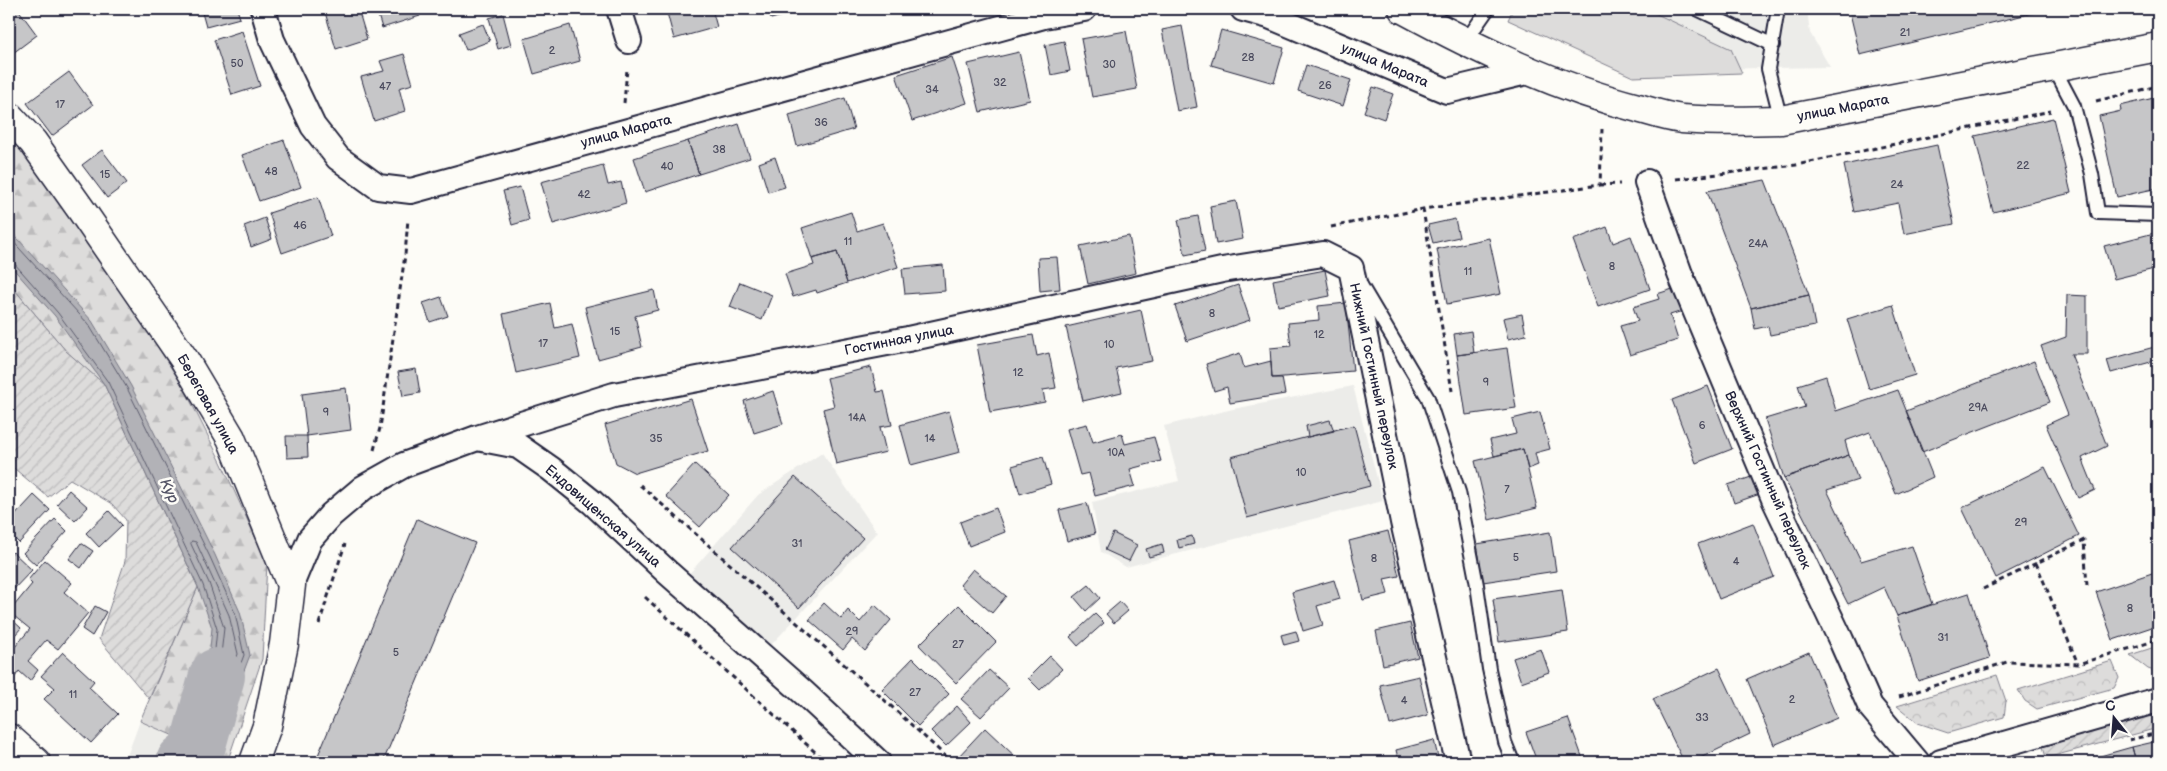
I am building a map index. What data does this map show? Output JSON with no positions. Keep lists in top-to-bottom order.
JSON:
{
  "streets": {
    "main road": ["улица Марата", "Береговая улица"],
    "street": [
      "Гостинная улица",
      "Нижний Гостинный переулок",
      "Верхний Гостинный переулок",
      "Ендовищенская улица"
    ]
  },
  "crossings": [
    ["Гостинная улица", "Ендовищенская улица"]
  ],
  "water": ["Кур"],
  "house_numbers": [
    "21",
    "2",
    "28",
    "50",
    "30",
    "32",
    "26",
    "47",
    "34",
    "17",
    "36",
    "38",
    "22",
    "40",
    "48",
    "15",
    "24",
    "42",
    "46",
    "11",
    "24А",
    "8",
    "11",
    "8",
    "15",
    "12",
    "17",
    "10",
    "12",
    "9",
    "29А",
    "9",
    "14А",
    "6",
    "35",
    "14",
    "10А",
    "10",
    "7",
    "29",
    "31",
    "5",
    "8",
    "4",
    "8",
    "29",
    "31",
    "27",
    "5",
    "27",
    "11",
    "2",
    "4",
    "33"
  ],
  "north": "top"
}
